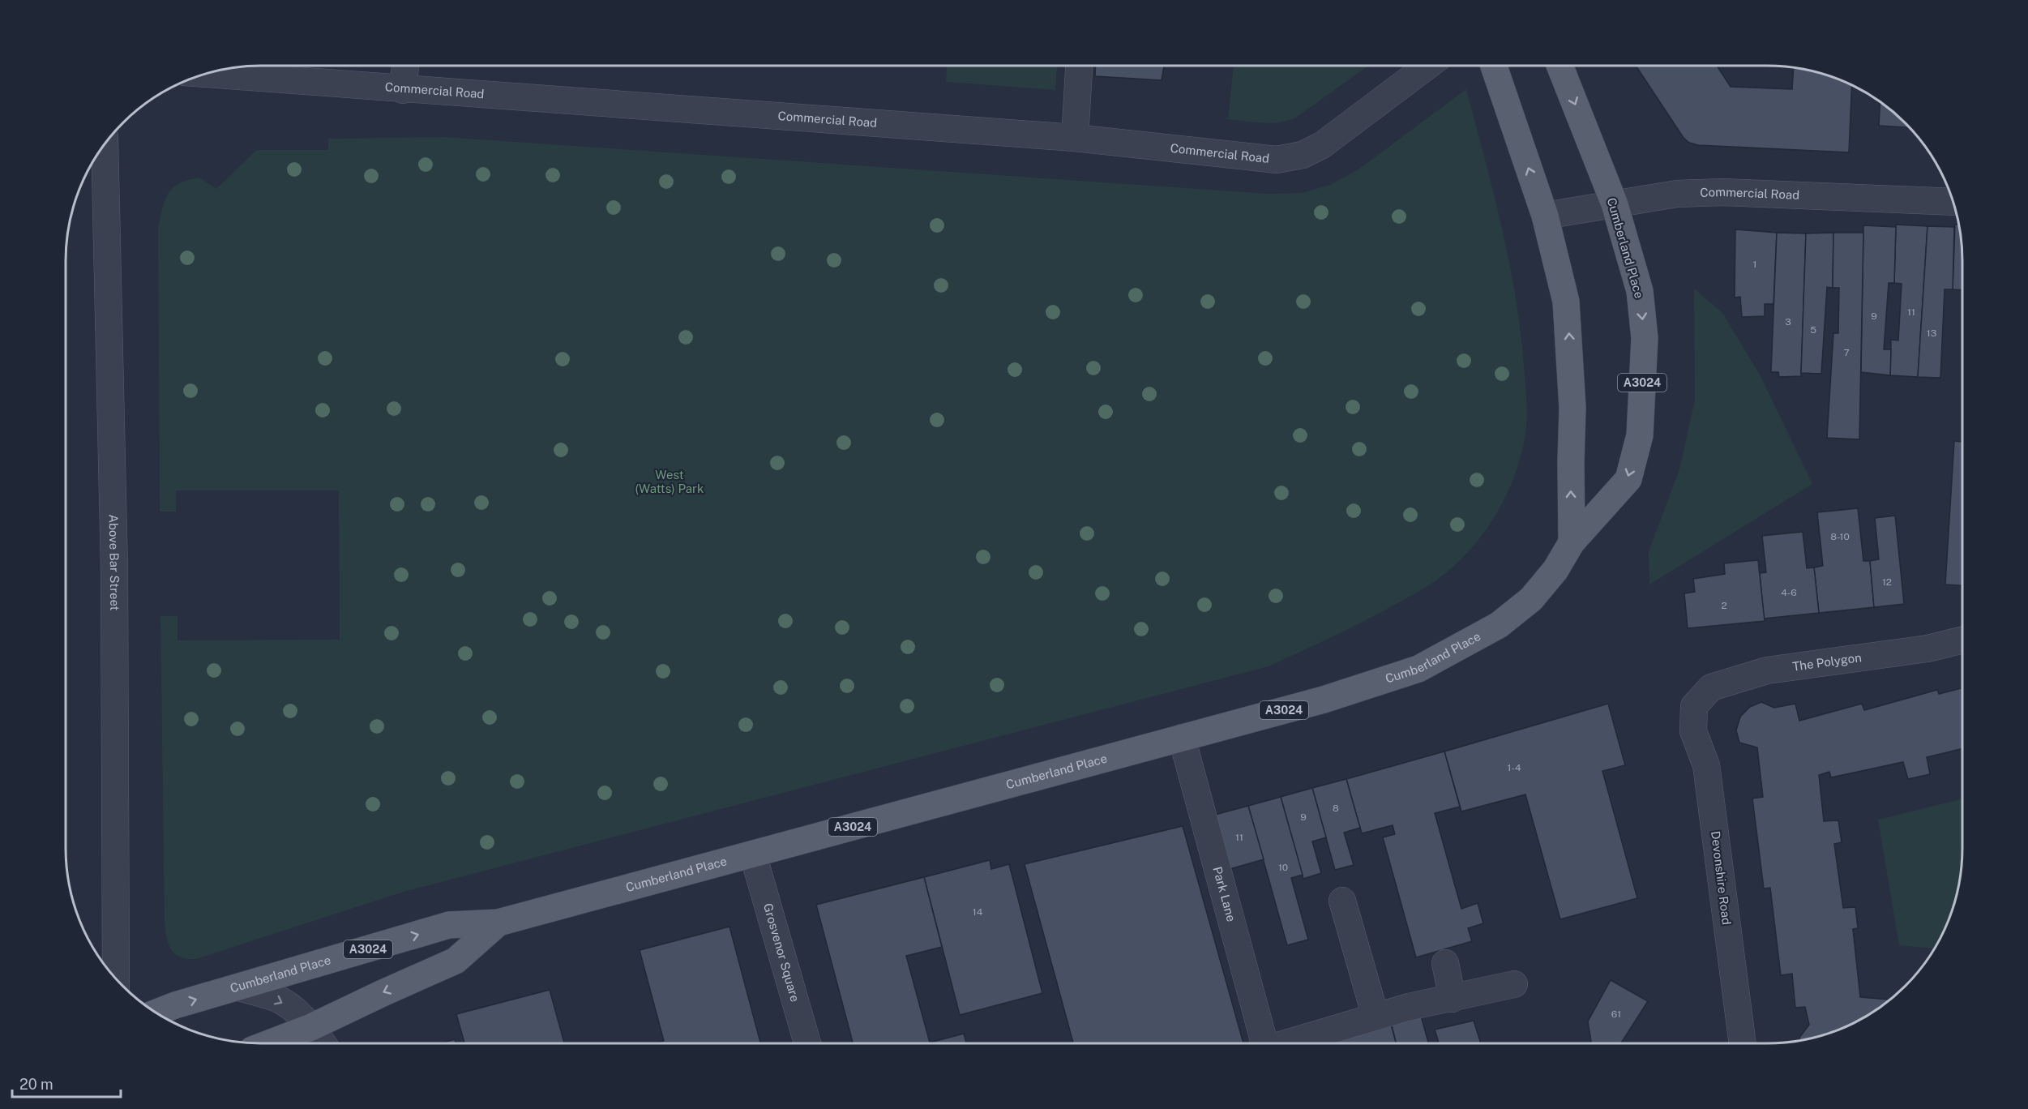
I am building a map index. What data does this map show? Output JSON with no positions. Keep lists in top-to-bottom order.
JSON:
{
  "streets": {
    "main road": ["Cumberland Place", "A3024"],
    "street": [
      "Commercial Road",
      "Above Bar Street",
      "The Polygon",
      "Devonshire Road",
      "Park Lane",
      "Grosvenor Square"
    ]
  },
  "crossings": [
    ["Commercial Road", "Cumberland Place"],
    ["Cumberland Place", "Park Lane"],
    ["Cumberland Place", "Grosvenor Square"],
    ["The Polygon", "Devonshire Road"]
  ],
  "parks": ["West (Watts) Park"],
  "house_numbers": [
    "1",
    "11",
    "9",
    "3",
    "5",
    "13",
    "7",
    "8-10",
    "12",
    "4-6",
    "2",
    "1-4",
    "8",
    "9",
    "11",
    "10",
    "14",
    "61"
  ],
  "scale_bar": "20 m"
}
